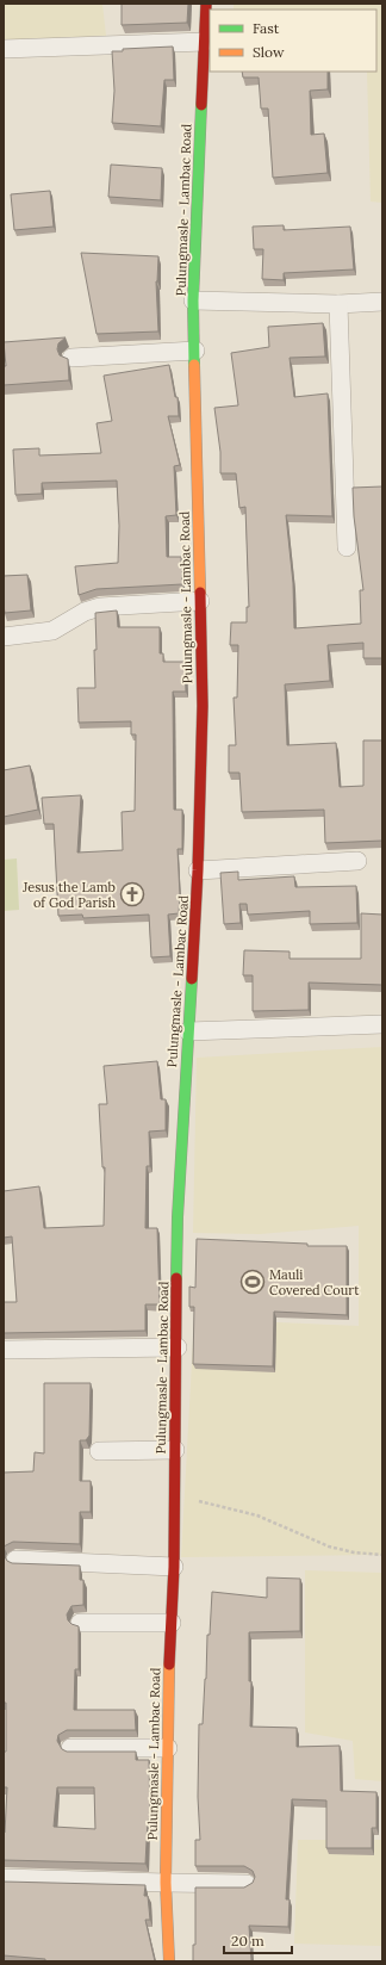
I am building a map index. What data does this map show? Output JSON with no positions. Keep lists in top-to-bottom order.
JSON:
{
  "streets": {
    "street": ["Pulungmasle - Lambac Road"]
  },
  "places": {
    "church": ["Jesus the Lamb of God Parish"],
    "sports": ["Mauli Covered Court"]
  },
  "legend": ["Fast", "Slow"],
  "scale_bar": "20 m"
}
